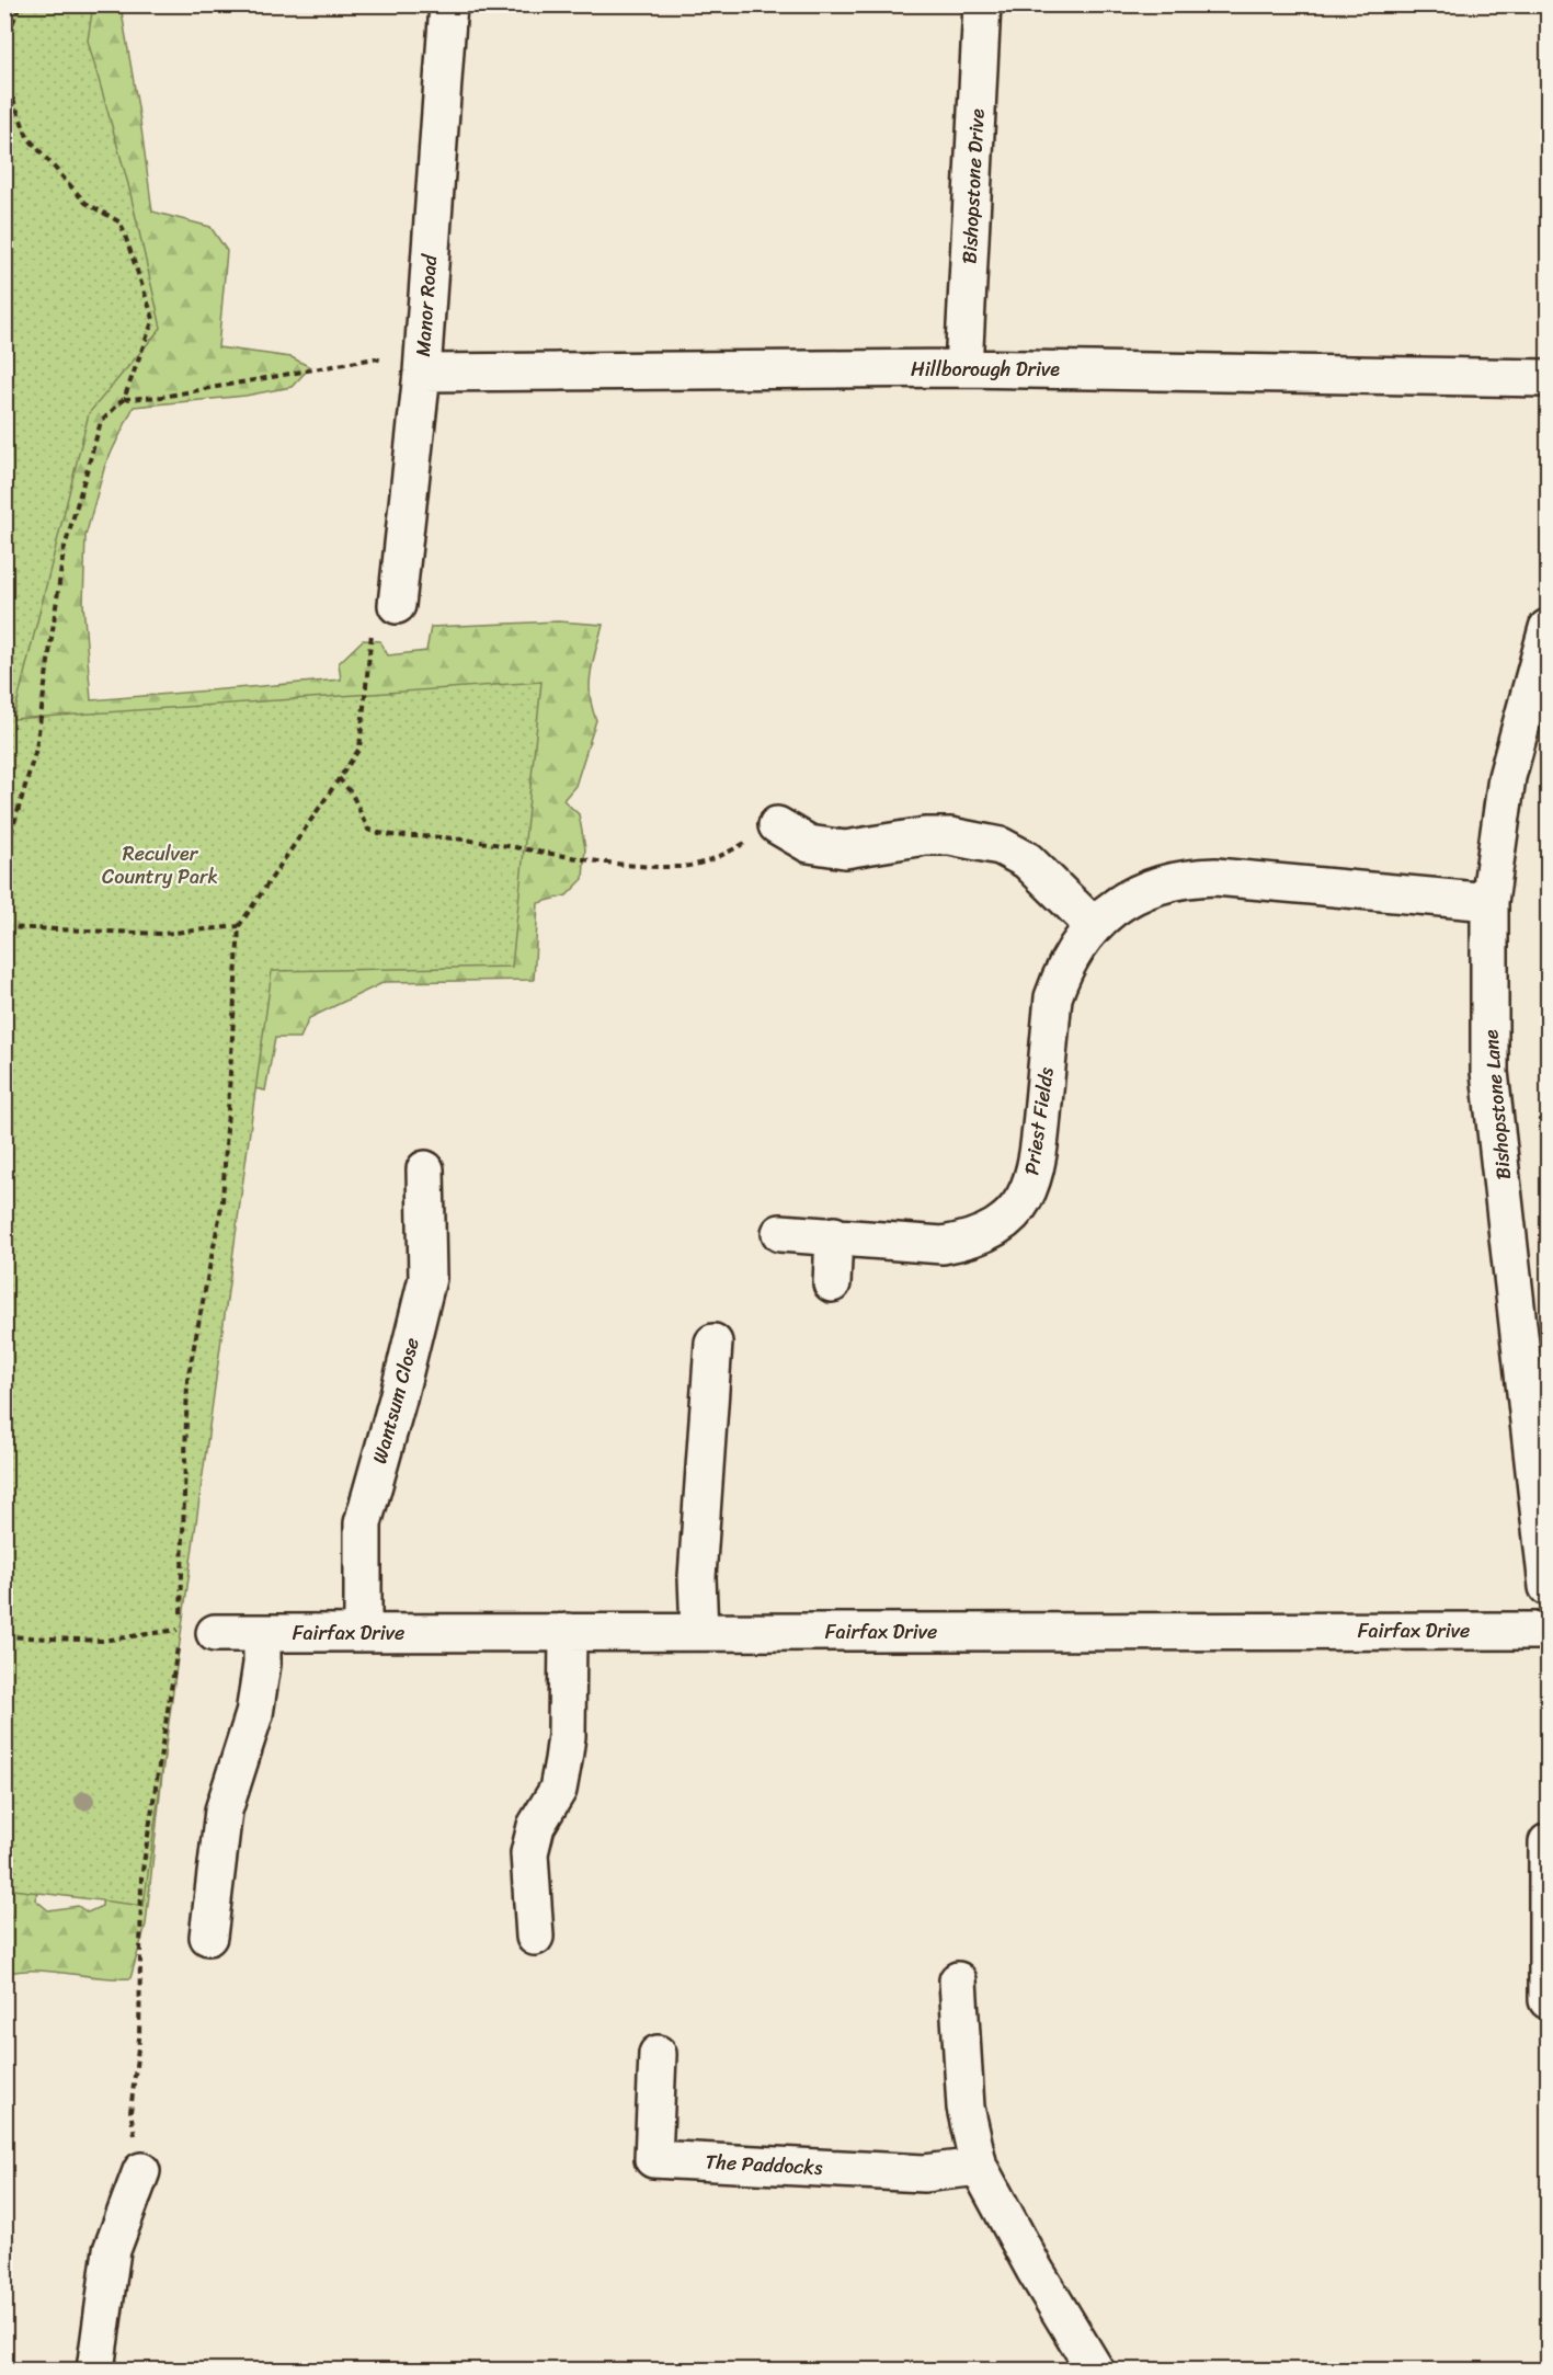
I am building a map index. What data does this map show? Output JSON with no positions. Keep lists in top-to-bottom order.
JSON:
{
  "streets": {
    "street": [
      "Bishopstone Drive",
      "Manor Road",
      "Hillborough Drive",
      "Bishopstone Lane",
      "Priest Fields",
      "Wantsum Close",
      "Fairfax Drive",
      "The Paddocks"
    ]
  },
  "crossings": [
    ["Bishopstone Drive", "Hillborough Drive"],
    ["Manor Road", "Hillborough Drive"],
    ["Bishopstone Lane", "Priest Fields"],
    ["Wantsum Close", "Fairfax Drive"]
  ],
  "parks": ["Reculver Country Park"]
}
